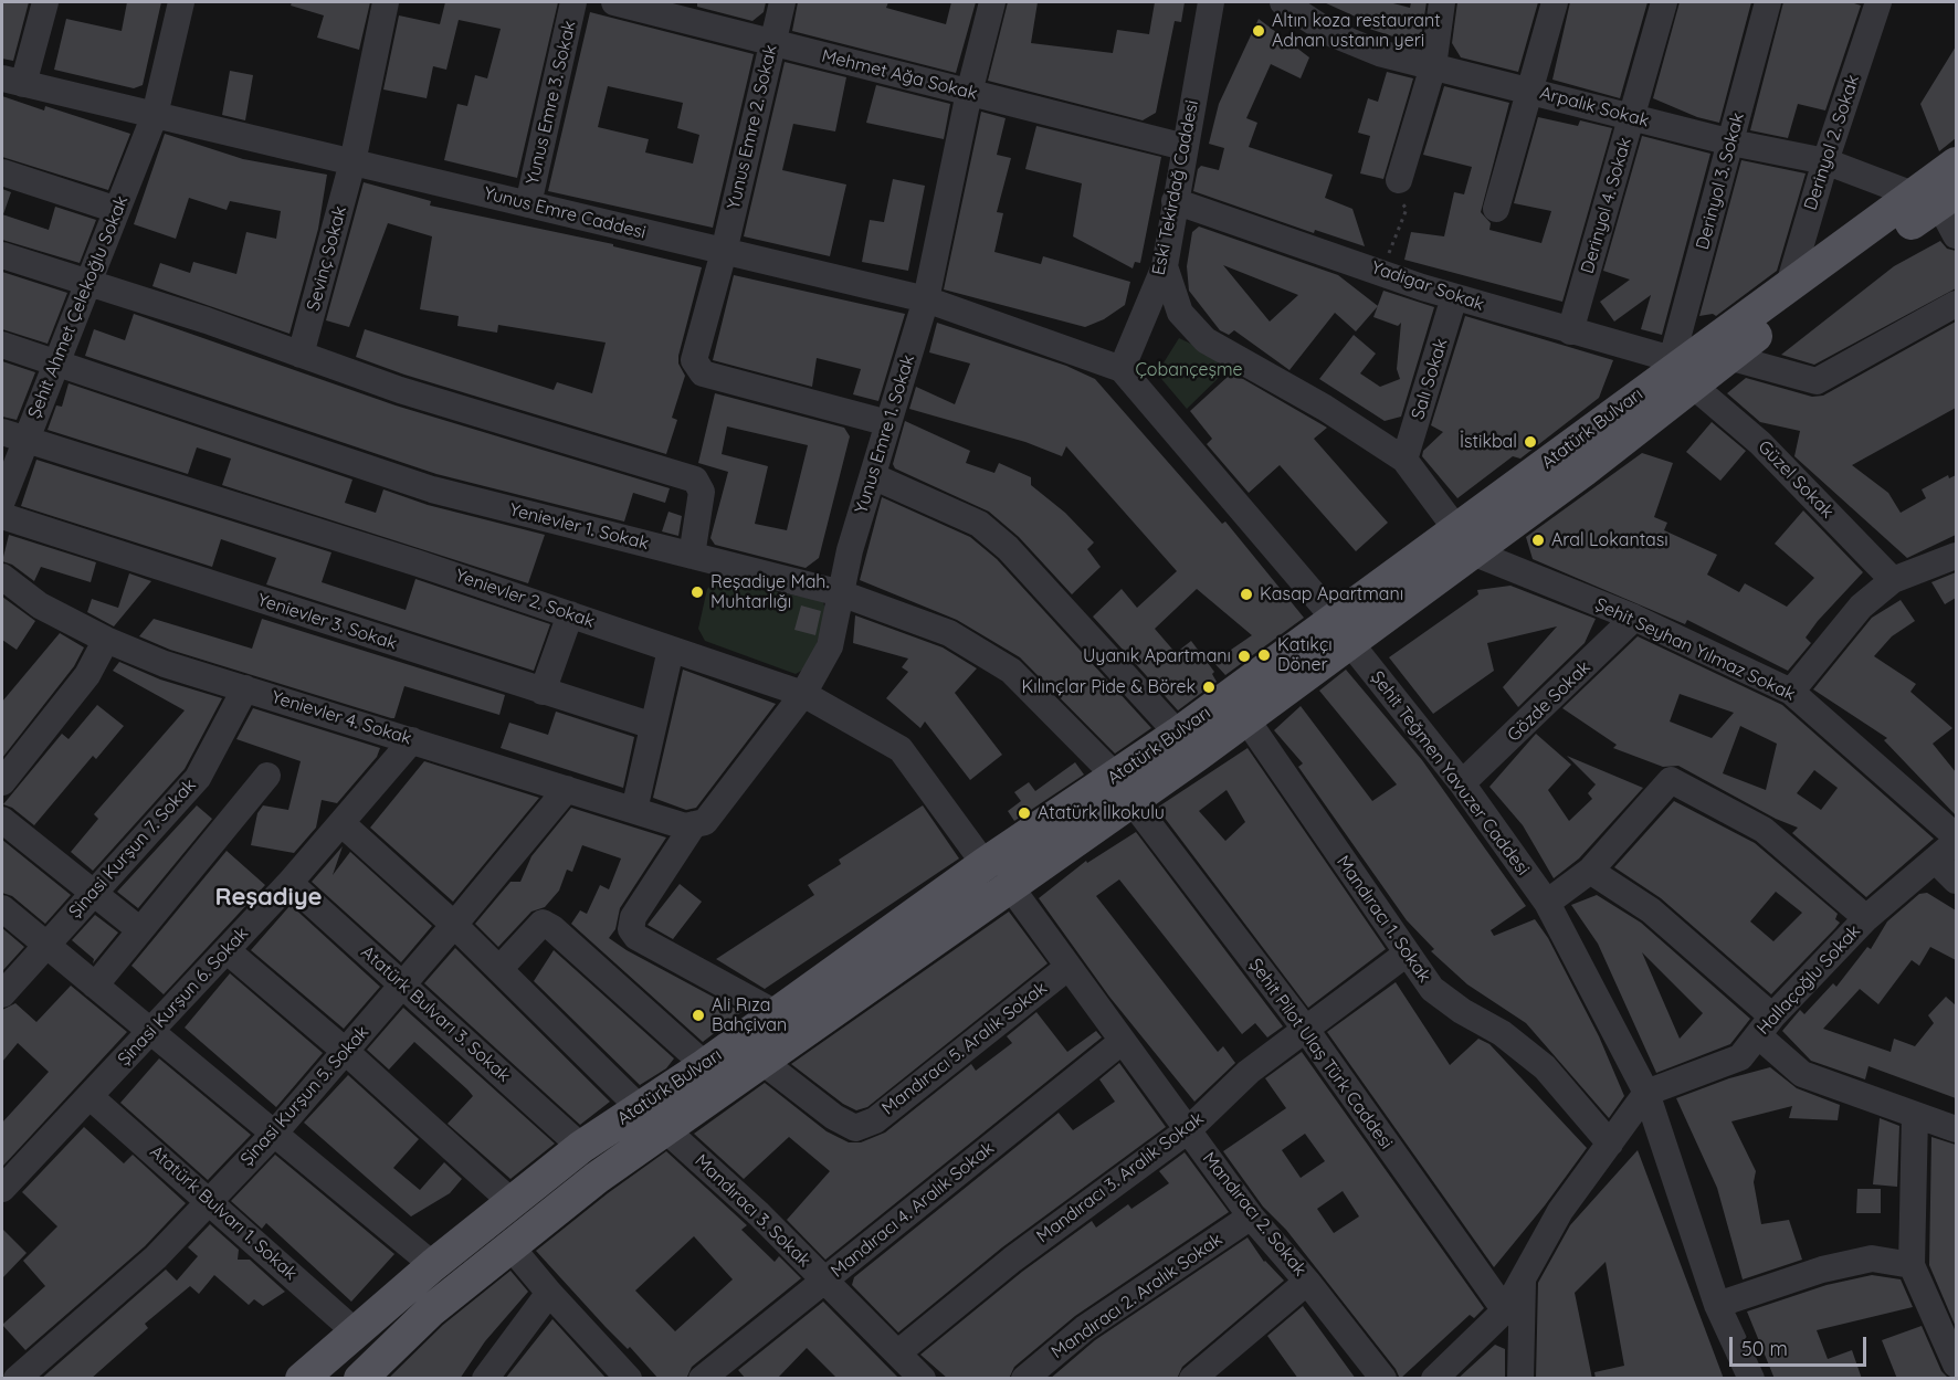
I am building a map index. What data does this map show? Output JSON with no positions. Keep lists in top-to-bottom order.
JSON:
{
  "streets": {
    "main road": ["Atatürk Bulvarı"],
    "street": [
      "Mehmet Ağa Sokak",
      "Yunus Emre 3. Sokak",
      "Arpalık Sokak",
      "Yunus Emre 2. Sokak",
      "Derinyol 2. Sokak",
      "Derinyol 3. Sokak",
      "Eski Tekirdağ Caddesi",
      "Derinyol 4. Sokak",
      "Yunus Emre Caddesi",
      "Sevinç Sokak",
      "Yadigar Sokak",
      "Şehit Ahmet Çelekoğlu Sokak",
      "Salı Sokak",
      "Yunus Emre 1. Sokak",
      "Güzel Sokak",
      "Yenievler 1. Sokak",
      "Yenievler 2. Sokak",
      "Yenievler 3. Sokak",
      "Şehit Seyhan Yılmaz Sokak",
      "Gözde Sokak",
      "Yenievler 4. Sokak",
      "Şehit Teğmen Yavuzer Caddesi",
      "Şinasi Kurşun 7. Sokak",
      "Mandıracı 1. Sokak",
      "Hallaçoğlu Sokak",
      "Şinasi Kurşun 6. Sokak",
      "Atatürk Bulvarı 3. Sokak",
      "Mandıracı 5. Aralık Sokak",
      "Şehit Pilot Ulaş Türk Caddesi",
      "Şinasi Kurşun 5. Sokak",
      "Mandıracı 3. Aralık Sokak",
      "Mandıracı 4. Aralık Sokak",
      "Mandıracı 3. Sokak",
      "Atatürk Bulvarı 1. Sokak",
      "Mandıracı 2. Sokak",
      "Mandıracı 2. Aralık Sokak"
    ]
  },
  "crossings": [
    ["Mehmet Ağa Sokak", "Yunus Emre 2. Sokak"],
    ["Mehmet Ağa Sokak", "Eski Tekirdağ Caddesi"],
    ["Mehmet Ağa Sokak", "Yunus Emre 1. Sokak"],
    ["Yunus Emre 3. Sokak", "Yunus Emre Caddesi"],
    ["Arpalık Sokak", "Derinyol 2. Sokak"],
    ["Arpalık Sokak", "Derinyol 3. Sokak"],
    ["Arpalık Sokak", "Derinyol 4. Sokak"],
    ["Arpalık Sokak", "Atatürk Bulvarı"],
    ["Yunus Emre 2. Sokak", "Yunus Emre Caddesi"],
    ["Yunus Emre 2. Sokak", "Yunus Emre 1. Sokak"],
    ["Derinyol 2. Sokak", "Atatürk Bulvarı"],
    ["Derinyol 3. Sokak", "Yadigar Sokak"],
    ["Derinyol 3. Sokak", "Atatürk Bulvarı"],
    ["Derinyol 3. Sokak", "Güzel Sokak"],
    ["Eski Tekirdağ Caddesi", "Yunus Emre Caddesi"],
    ["Eski Tekirdağ Caddesi", "Yadigar Sokak"],
    ["Eski Tekirdağ Caddesi", "Şehit Teğmen Yavuzer Caddesi"],
    ["Derinyol 4. Sokak", "Yadigar Sokak"],
    ["Yunus Emre Caddesi", "Sevinç Sokak"],
    ["Yunus Emre Caddesi", "Şehit Ahmet Çelekoğlu Sokak"],
    ["Yunus Emre Caddesi", "Yunus Emre 1. Sokak"],
    ["Yunus Emre Caddesi", "Şehit Teğmen Yavuzer Caddesi"],
    ["Yadigar Sokak", "Salı Sokak"],
    ["Yadigar Sokak", "Atatürk Bulvarı"],
    ["Yadigar Sokak", "Güzel Sokak"],
    ["Şehit Ahmet Çelekoğlu Sokak", "Yenievler 1. Sokak"],
    ["Şehit Ahmet Çelekoğlu Sokak", "Yenievler 2. Sokak"],
    ["Atatürk Bulvarı", "Yunus Emre 1. Sokak"],
    ["Atatürk Bulvarı", "Güzel Sokak"],
    ["Atatürk Bulvarı", "Yenievler 1. Sokak"],
    ["Atatürk Bulvarı", "Yenievler 2. Sokak"],
    ["Atatürk Bulvarı", "Şehit Seyhan Yılmaz Sokak"],
    ["Atatürk Bulvarı", "Şehit Teğmen Yavuzer Caddesi"],
    ["Atatürk Bulvarı", "Mandıracı 1. Sokak"],
    ["Atatürk Bulvarı", "Atatürk Bulvarı 3. Sokak"],
    ["Atatürk Bulvarı", "Mandıracı 5. Aralık Sokak"],
    ["Atatürk Bulvarı", "Şehit Pilot Ulaş Türk Caddesi"],
    ["Atatürk Bulvarı", "Mandıracı 3. Sokak"],
    ["Atatürk Bulvarı", "Atatürk Bulvarı 1. Sokak"],
    ["Atatürk Bulvarı", "Mandıracı 2. Sokak"],
    ["Yunus Emre 1. Sokak", "Yenievler 1. Sokak"],
    ["Yunus Emre 1. Sokak", "Yenievler 2. Sokak"],
    ["Yunus Emre 1. Sokak", "Yenievler 4. Sokak"],
    ["Yenievler 1. Sokak", "Şehit Pilot Ulaş Türk Caddesi"],
    ["Şehit Seyhan Yılmaz Sokak", "Gözde Sokak"],
    ["Gözde Sokak", "Şehit Teğmen Yavuzer Caddesi"],
    ["Yenievler 4. Sokak", "Şinasi Kurşun 7. Sokak"],
    ["Yenievler 4. Sokak", "Şinasi Kurşun 6. Sokak"],
    ["Yenievler 4. Sokak", "Şinasi Kurşun 5. Sokak"],
    ["Şehit Teğmen Yavuzer Caddesi", "Hallaçoğlu Sokak"],
    ["Mandıracı 1. Sokak", "Mandıracı 3. Aralık Sokak"],
    ["Şinasi Kurşun 6. Sokak", "Atatürk Bulvarı 3. Sokak"],
    ["Şinasi Kurşun 6. Sokak", "Atatürk Bulvarı 1. Sokak"],
    ["Atatürk Bulvarı 3. Sokak", "Şinasi Kurşun 5. Sokak"],
    ["Mandıracı 5. Aralık Sokak", "Mandıracı 2. Sokak"],
    ["Şehit Pilot Ulaş Türk Caddesi", "Mandıracı 3. Aralık Sokak"],
    ["Şinasi Kurşun 5. Sokak", "Atatürk Bulvarı 1. Sokak"],
    ["Mandıracı 3. Aralık Sokak", "Mandıracı 3. Sokak"],
    ["Mandıracı 3. Aralık Sokak", "Mandıracı 2. Sokak"],
    ["Mandıracı 4. Aralık Sokak", "Mandıracı 3. Sokak"],
    ["Mandıracı 4. Aralık Sokak", "Mandıracı 2. Sokak"],
    ["Mandıracı 2. Sokak", "Mandıracı 2. Aralık Sokak"]
  ],
  "districts": ["Reşadiye"],
  "parks": ["Çobançeşme"],
  "places": [
    "Altın koza restaurant Adnan ustanın yeri",
    "İstikbal",
    "Aral Lokantası",
    "Reşadiye Mah. Muhtarlığı",
    "Kasap Apartmanı",
    "Katıkçı Döner",
    "Uyanık Apartmanı",
    "Kılınçlar Pide & Börek",
    "Atatürk İlkokulu",
    "Ali Rıza Bahçivan"
  ],
  "scale_bar": "50 m"
}
